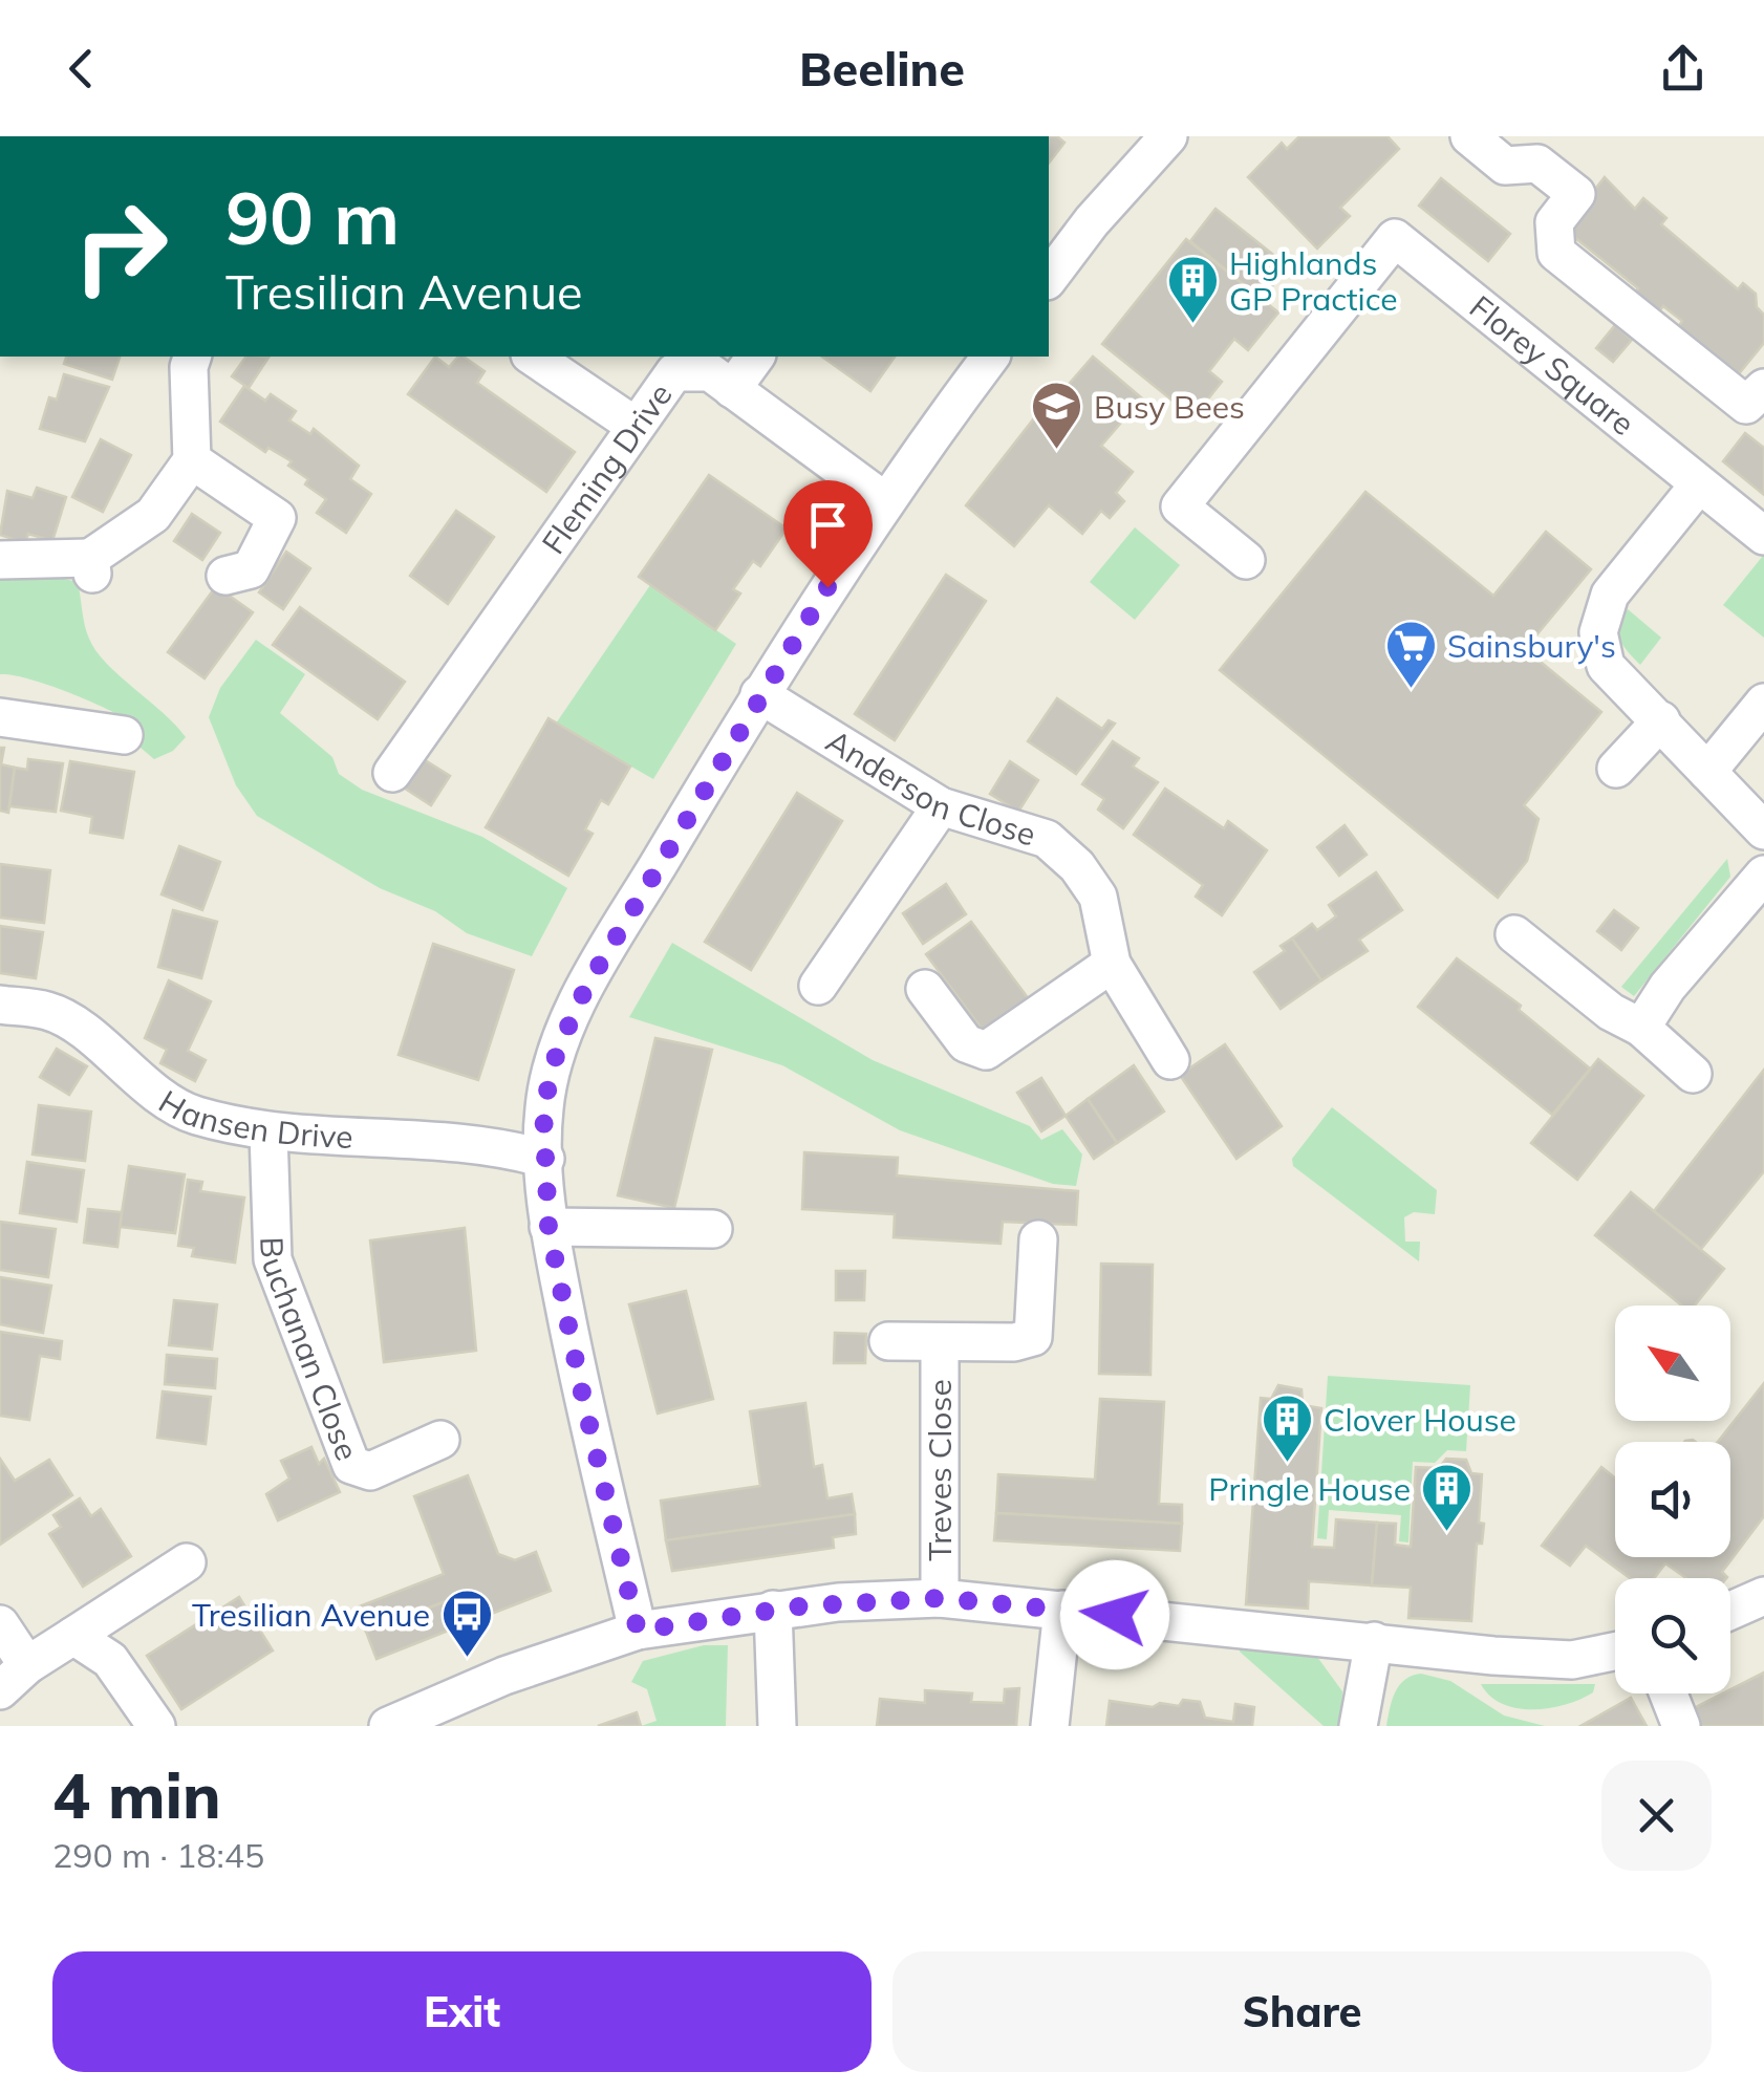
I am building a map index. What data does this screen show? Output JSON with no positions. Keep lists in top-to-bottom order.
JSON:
{
  "streets": {
    "street": [
      "Florey Square",
      "Fleming Drive",
      "Anderson Close",
      "Hansen Drive",
      "Buchanan Close",
      "Treves Close"
    ]
  },
  "crossings": [
    ["Hansen Drive", "Buchanan Close"]
  ],
  "places": {
    "building": ["Highlands GP Practice", "Clover House", "Pringle House"],
    "school or university": ["Busy Bees"],
    "supermarket": ["Sainsbury's"],
    "bus stop": ["Tresilian Avenue"]
  },
  "north": "top left",
  "page": {
    "header": "Beeline",
    "turn": ["90 m", "Tresilian Avenue"],
    "heading": ["4 min", "290 m · 18:45"],
    "buttons": ["Exit", "Share"]
  }
}
